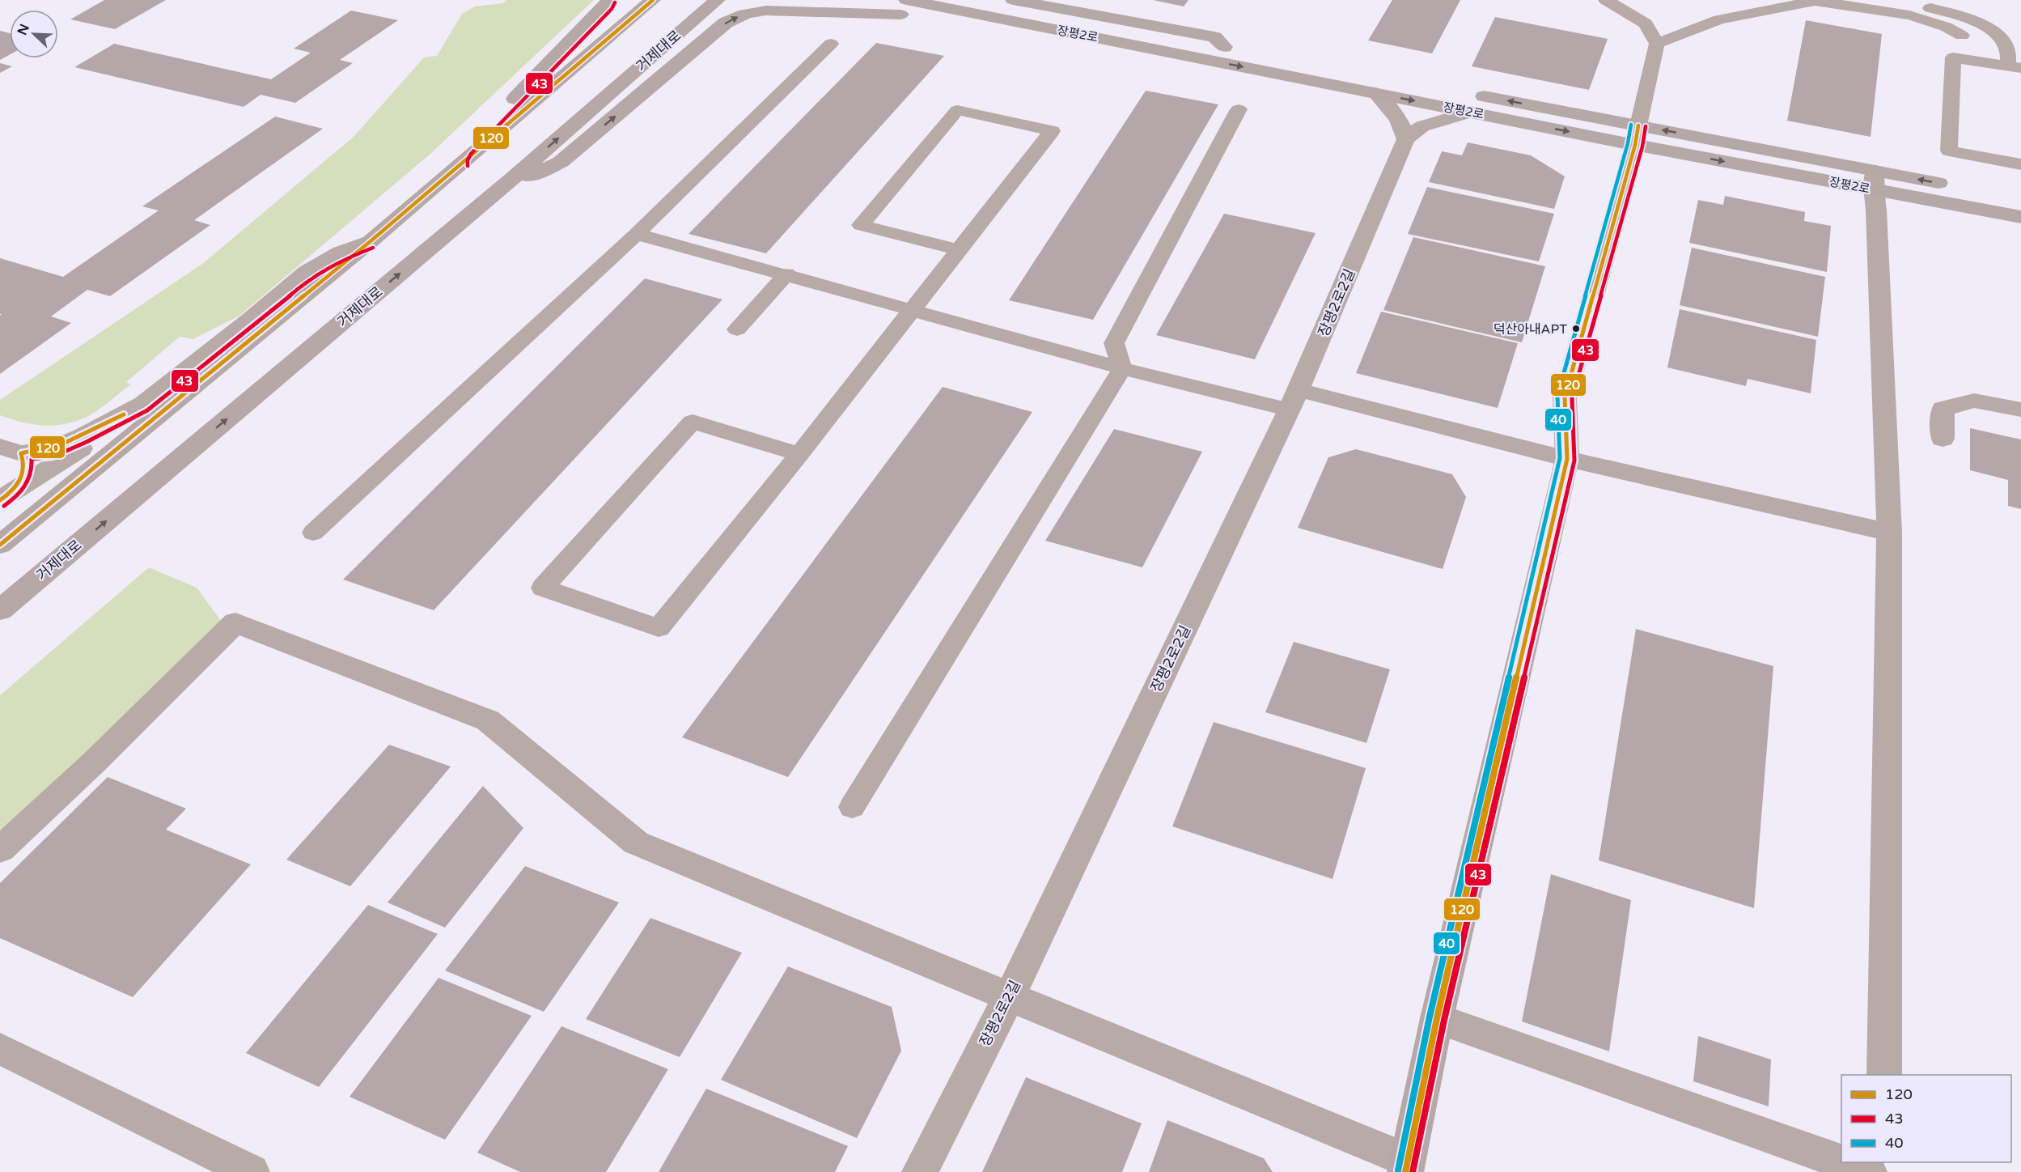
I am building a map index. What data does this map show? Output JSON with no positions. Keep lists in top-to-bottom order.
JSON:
{
  "streets": {
    "street": ["장평2로", "거제대로", "장평2로2길"]
  },
  "places": ["덕산아내APT"],
  "lines": ["transit line 120", "transit line 43", "transit line 40"],
  "legend": ["120", "43", "40"],
  "north": "top left"
}
